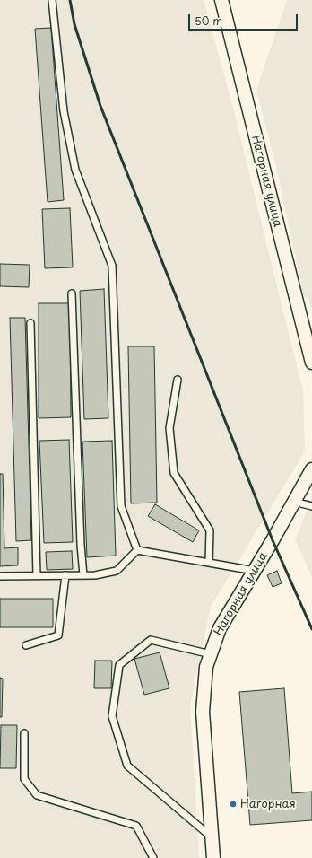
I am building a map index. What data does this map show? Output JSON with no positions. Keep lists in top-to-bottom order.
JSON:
{
  "streets": {
    "street": ["Нагорная улица"]
  },
  "places": ["Нагорная"],
  "scale_bar": "50 m"
}
